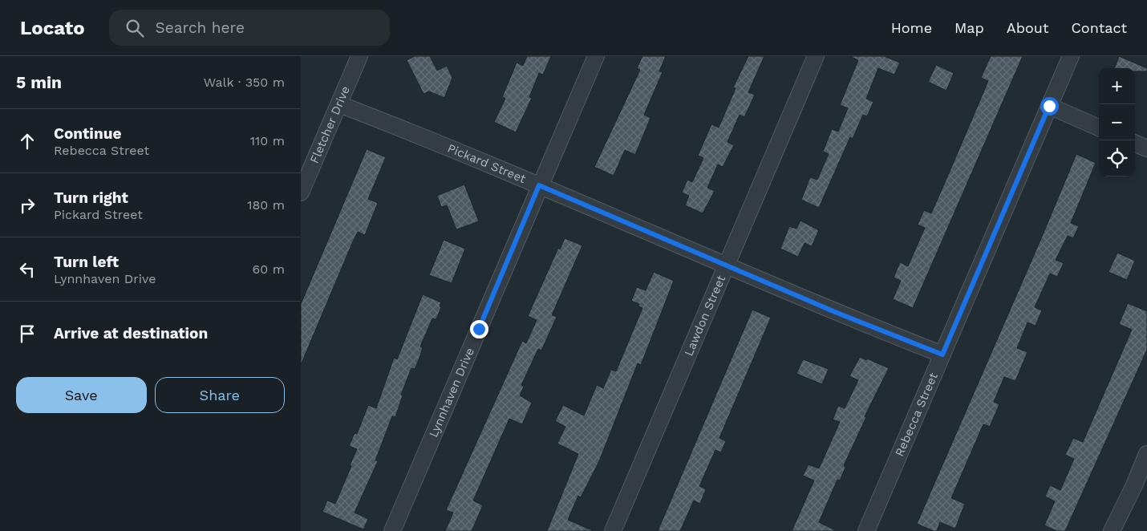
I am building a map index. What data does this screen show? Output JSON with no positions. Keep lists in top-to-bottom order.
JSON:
{
  "streets": {
    "street": [
      "Fletcher Drive",
      "Pickard Street",
      "Lawdon Street",
      "Lynnhaven Drive",
      "Rebecca Street"
    ]
  },
  "crossings": [
    ["Fletcher Drive", "Pickard Street"],
    ["Pickard Street", "Lawdon Street"],
    ["Pickard Street", "Lynnhaven Drive"],
    ["Pickard Street", "Rebecca Street"]
  ],
  "page": {
    "header": "Locato",
    "search": "Search here",
    "nav": [
      "Home",
      "Map",
      "About",
      "Contact"
    ],
    "heading": ["5 min", "Walk · 350 m"],
    "map_buttons": ["+", "−"],
    "list": [
      ["Continue", "Rebecca Street", "110 m"],
      ["Turn right", "Pickard Street", "180 m"],
      ["Turn left", "Lynnhaven Drive", "60 m"],
      "Arrive at destination"
    ],
    "buttons": ["Save", "Share"]
  }
}
